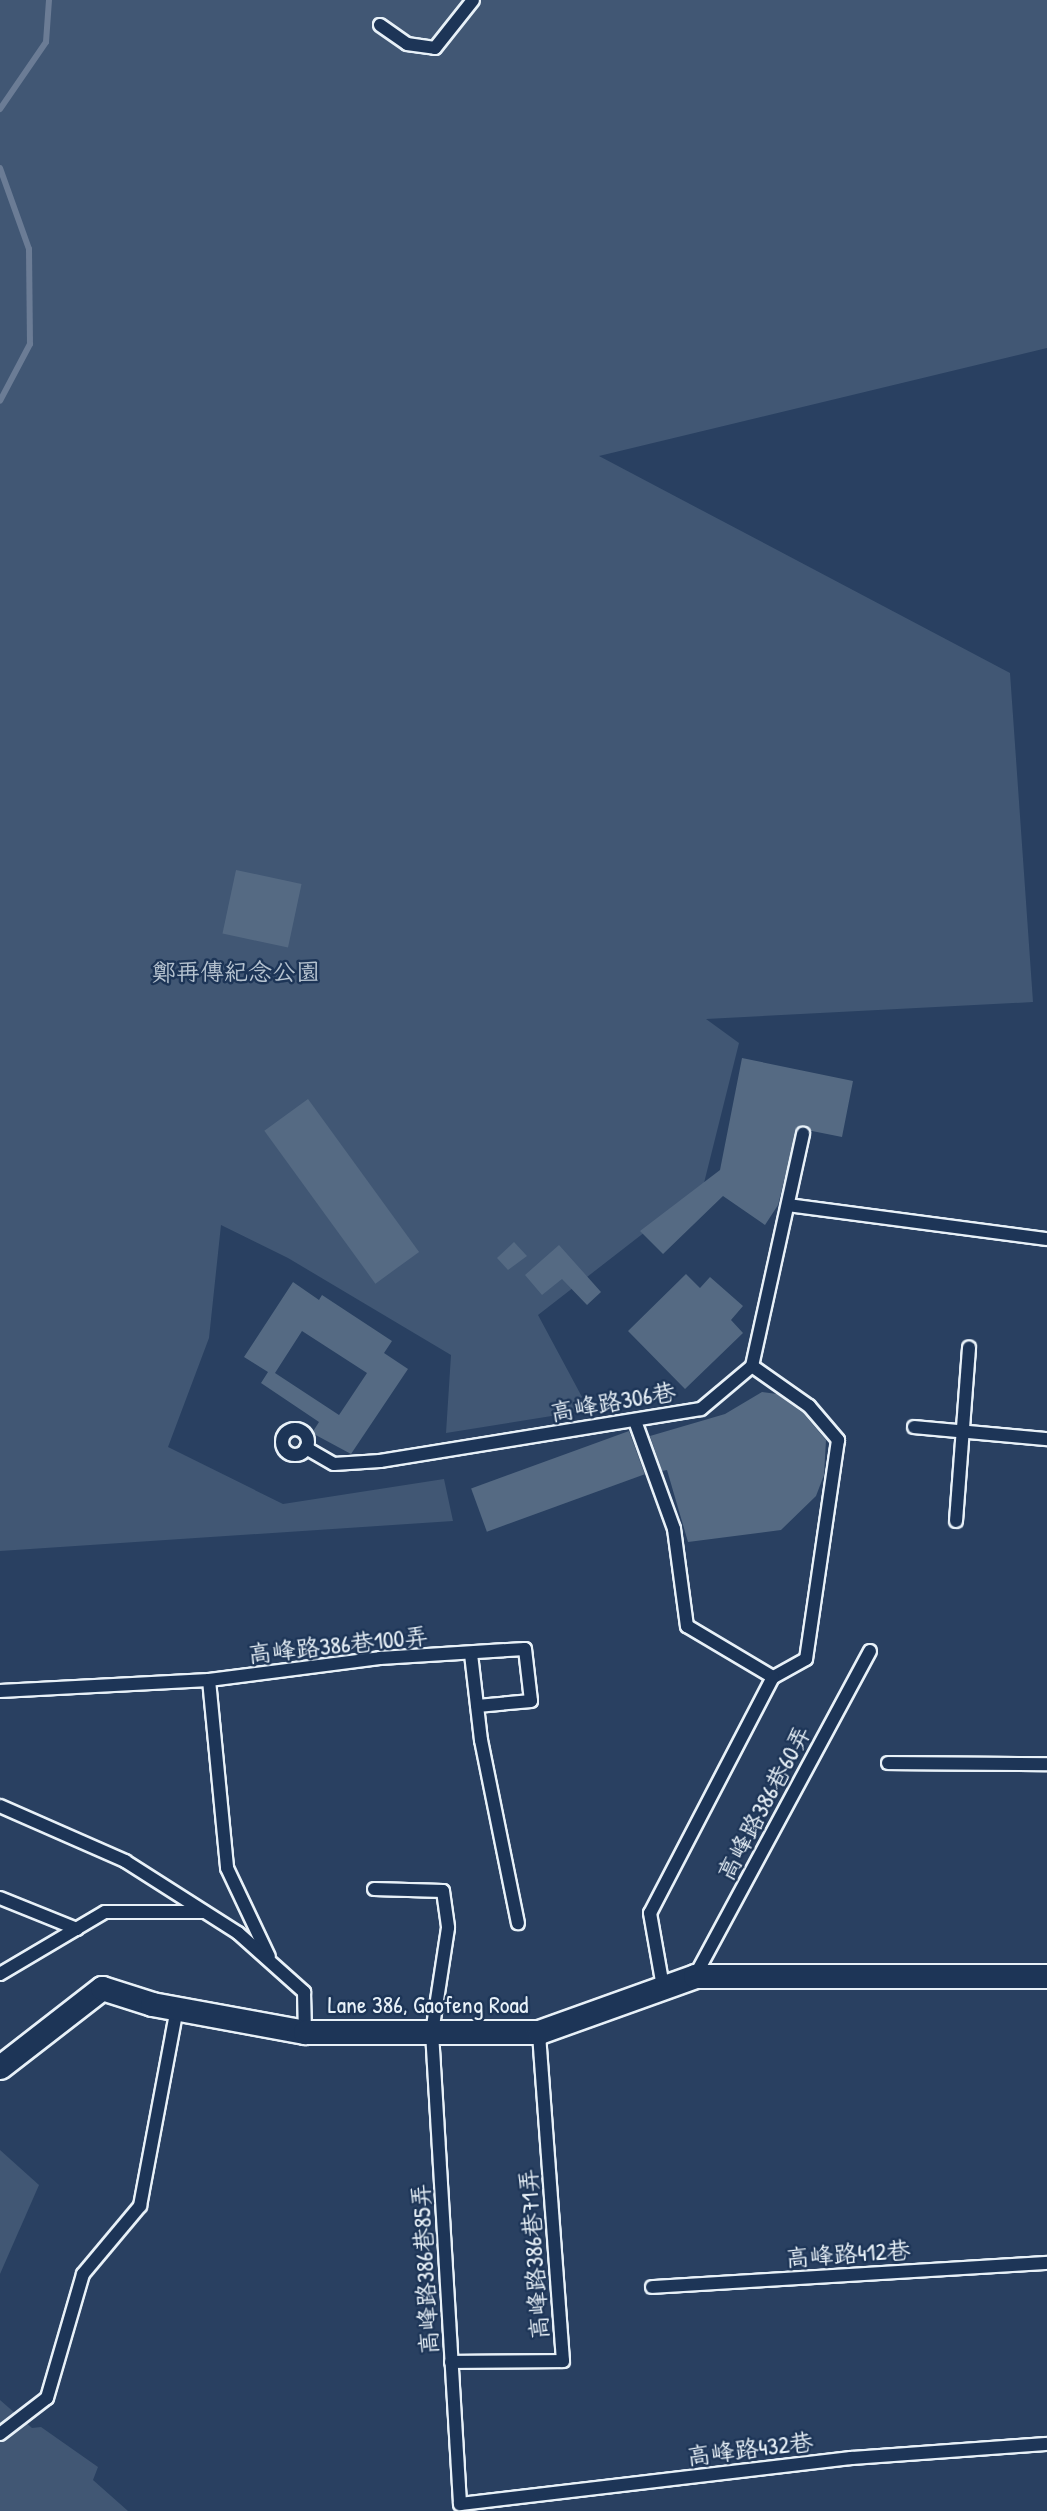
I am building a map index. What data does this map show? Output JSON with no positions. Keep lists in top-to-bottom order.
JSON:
{
  "streets": {
    "street": ["Lane 386, Gaofeng Road"],
    "lane": [
      "高峰路306巷",
      "高峰路386巷100弄",
      "高峰路386巷60弄",
      "高峰路386巷71弄",
      "高峰路412巷",
      "高峰路386巷85弄",
      "高峰路432巷"
    ]
  },
  "crossings": [
    ["高峰路386巷60弄", "Lane 386, Gaofeng Road"],
    ["Lane 386, Gaofeng Road", "高峰路386巷71弄"],
    ["Lane 386, Gaofeng Road", "高峰路386巷85弄"],
    ["高峰路386巷71弄", "高峰路386巷85弄"],
    ["高峰路386巷85弄", "高峰路432巷"]
  ],
  "parks": ["鄭再傳紀念公園"]
}
